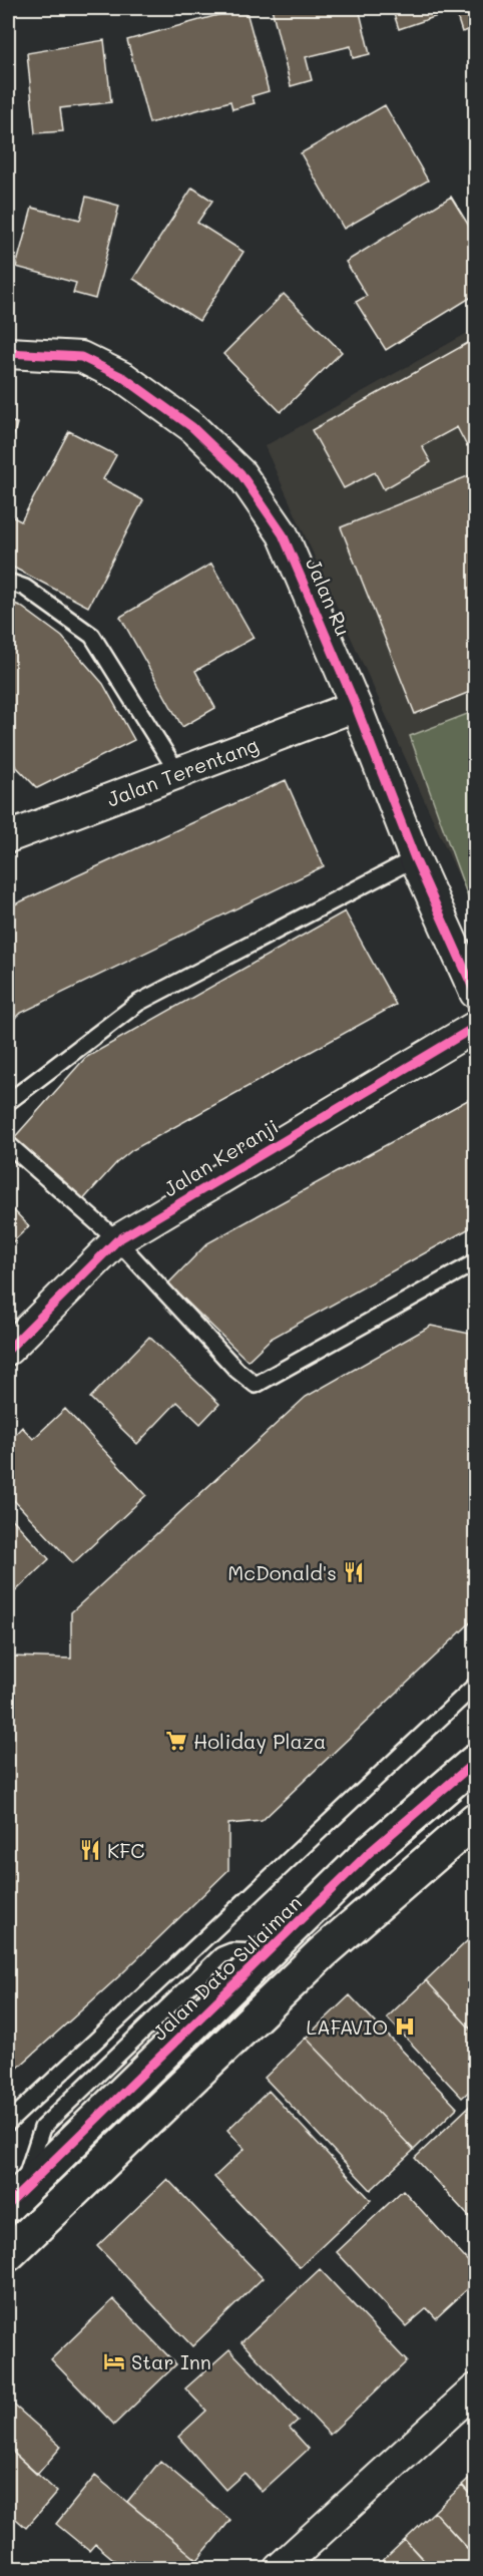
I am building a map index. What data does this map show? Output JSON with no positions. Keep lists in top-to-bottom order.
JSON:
{
  "streets": {
    "street": [
      "Jalan Ru",
      "Jalan Terentang",
      "Jalan Keranji",
      "Jalan Dato Sulaiman"
    ]
  },
  "crossings": [
    ["Jalan Ru", "Jalan Terentang"]
  ],
  "places": {
    "restaurant": ["McDonald's", "KFC"],
    "supermarket": ["Holiday Plaza"],
    "hospital": ["LAFAVIO"],
    "hotel": ["Star Inn"]
  }
}
